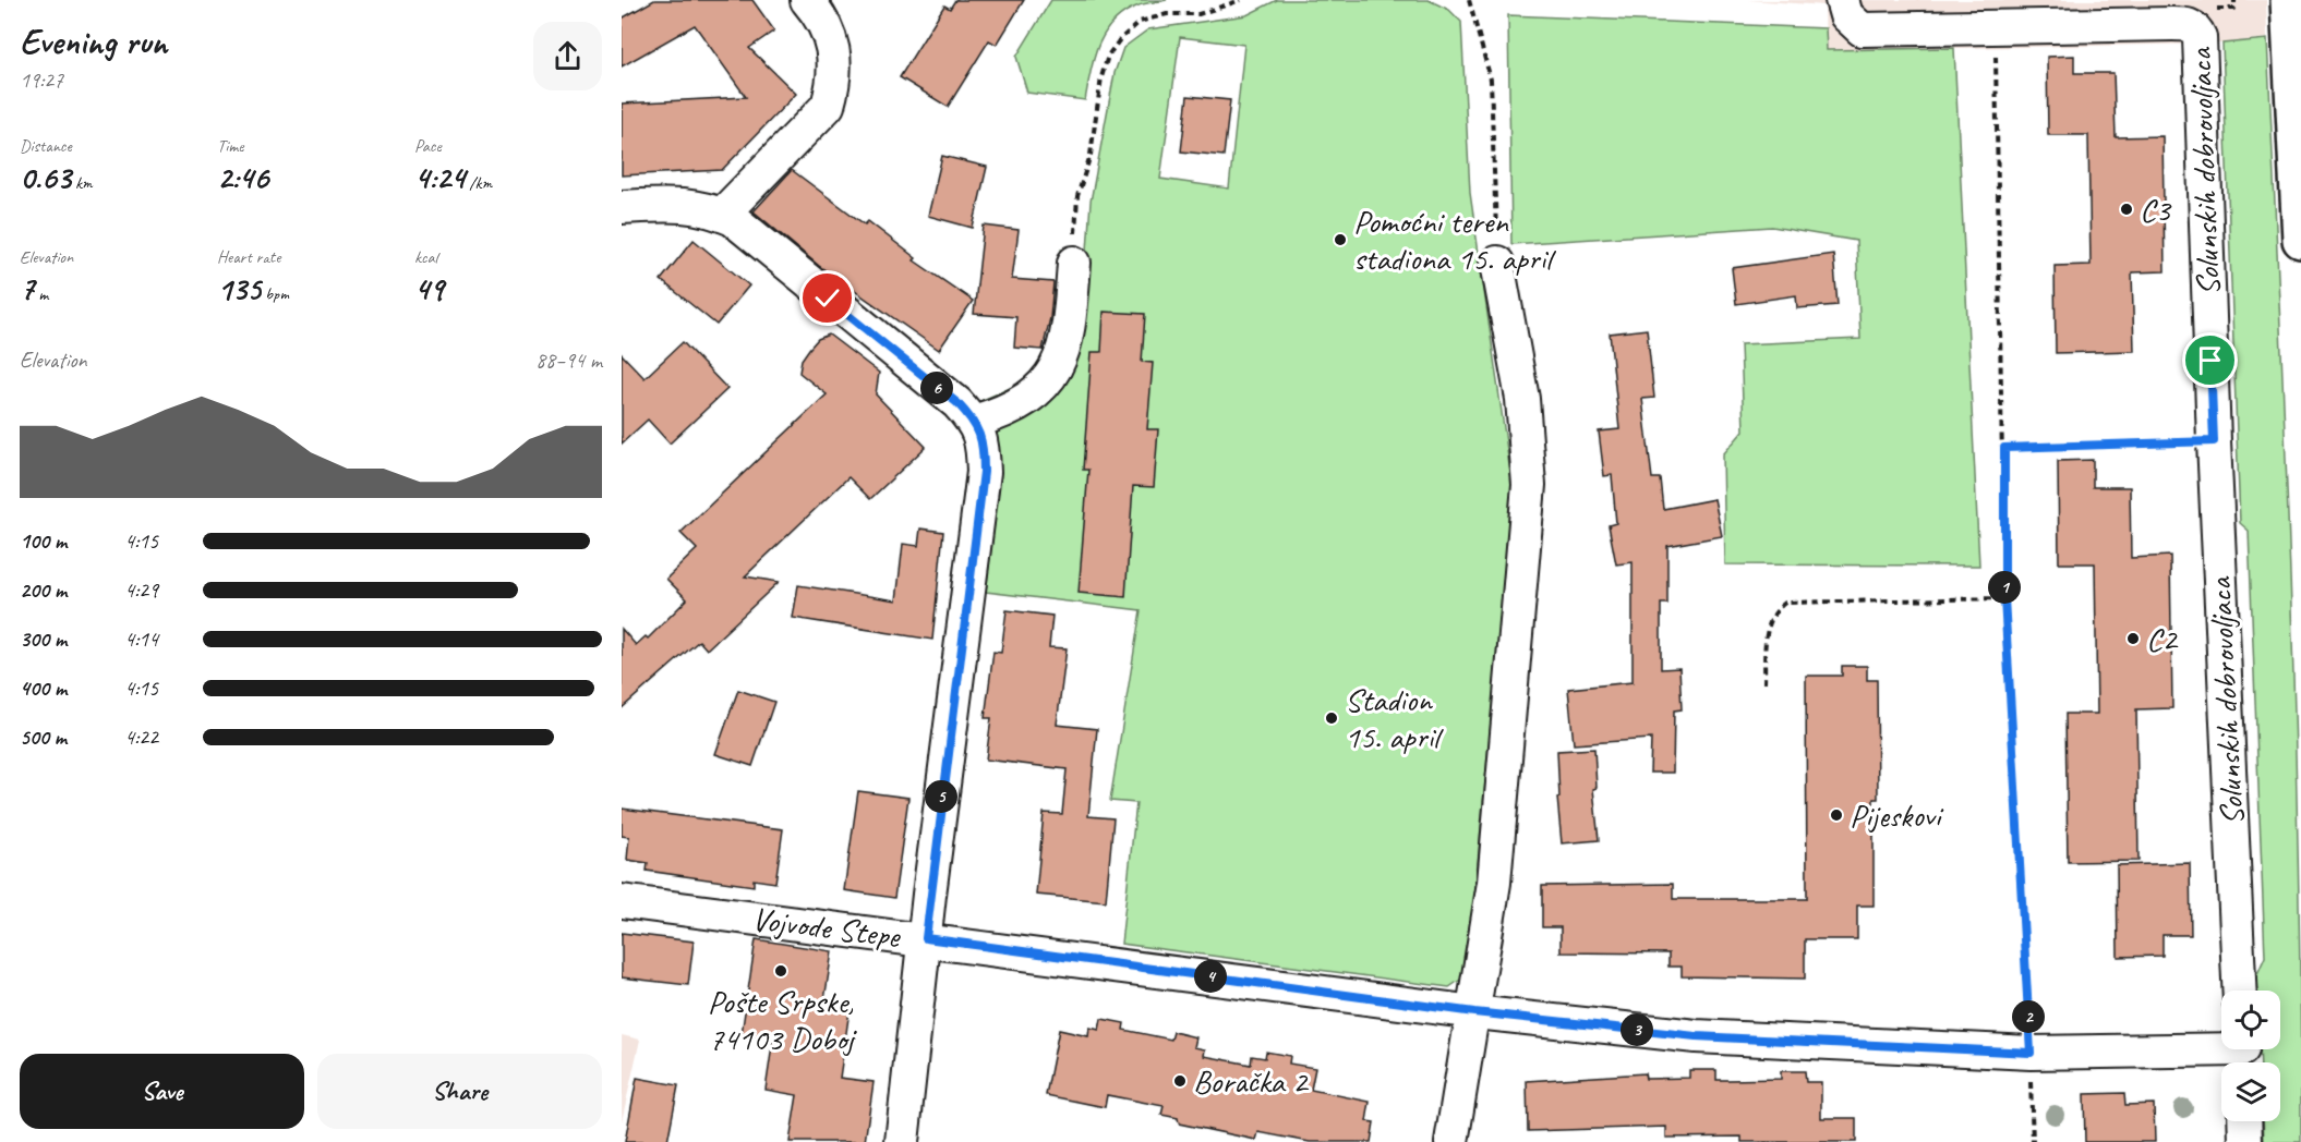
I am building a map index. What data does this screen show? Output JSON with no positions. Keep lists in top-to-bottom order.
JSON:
{
  "streets": {
    "street": ["Solunskih dobrovoljaca", "Vojvode Stepe"]
  },
  "places": [
    "C3",
    "Pomoćni teren stadiona 15. april",
    "C2",
    "Stadion 15. april",
    "Pijeskovi",
    "Pošte Srpske, 74103 Doboj",
    "Boračka 2"
  ],
  "page": {
    "heading": ["Evening run", "19:27"],
    "stats": [
      ["Distance", "0.63 km"],
      ["Time", "2:46"],
      ["Pace", "4:24 /km"],
      ["Elevation", "7 m"],
      ["Heart rate", "135 bpm"],
      ["kcal", "49"]
    ],
    "chart": ["Elevation", "88–94 m"],
    "pins": [
      "6",
      "1",
      "5",
      "4",
      "2",
      "3"
    ],
    "list": [
      {
        "name": "100 m",
        "note": "4:15"
      },
      {
        "name": "200 m",
        "note": "4:29"
      },
      {
        "name": "300 m",
        "note": "4:14"
      },
      {
        "name": "400 m",
        "note": "4:15"
      },
      {
        "name": "500 m",
        "note": "4:22"
      }
    ],
    "buttons": ["Save", "Share"]
  }
}
